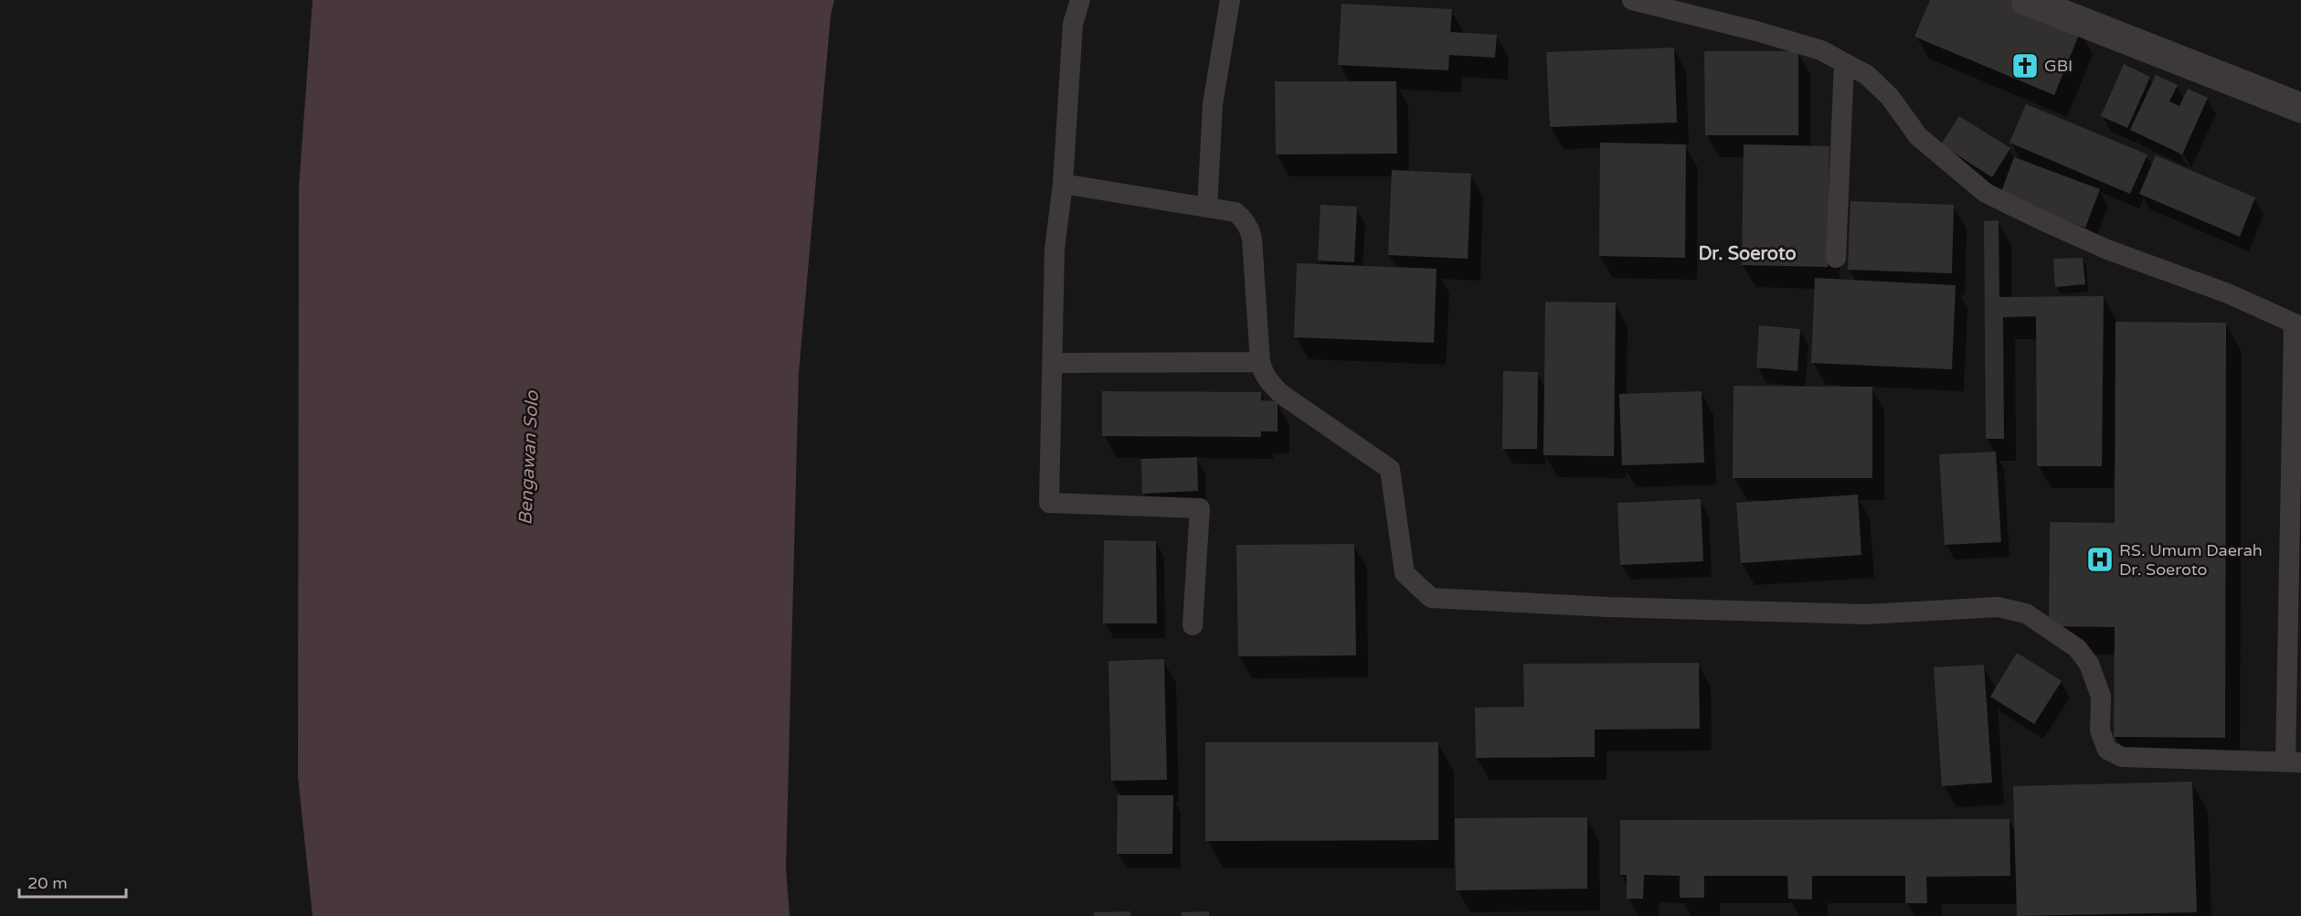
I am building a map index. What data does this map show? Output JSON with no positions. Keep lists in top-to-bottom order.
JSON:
{
  "districts": ["Dr. Soeroto"],
  "water": ["Bengawan Solo"],
  "places": {
    "church": ["GBI"],
    "hospital": ["RS. Umum Daerah Dr. Soeroto"]
  },
  "scale_bar": "20 m"
}
